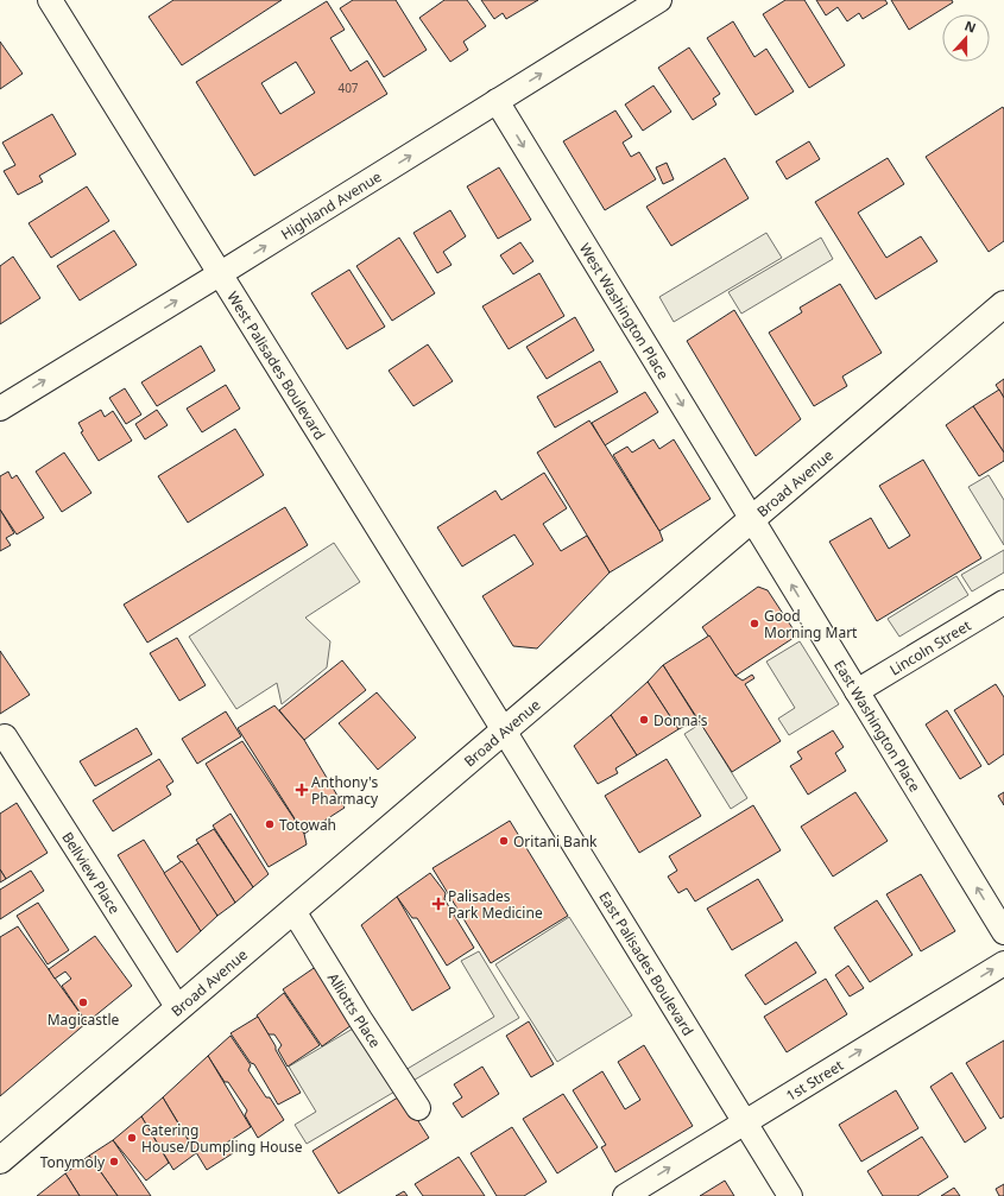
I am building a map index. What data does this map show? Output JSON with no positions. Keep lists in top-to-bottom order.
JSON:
{
  "streets": {
    "main road": ["Broad Avenue"],
    "street": [
      "Highland Avenue",
      "West Washington Place",
      "West Palisades Boulevard",
      "Lincoln Street",
      "East Washington Place",
      "Bellview Place",
      "East Palisades Boulevard",
      "Alliotts Place",
      "1st Street"
    ]
  },
  "crossings": [
    ["Highland Avenue", "West Washington Place"],
    ["Highland Avenue", "West Palisades Boulevard"],
    ["West Washington Place", "Broad Avenue"],
    ["West Washington Place", "East Washington Place"],
    ["West Palisades Boulevard", "Broad Avenue"],
    ["West Palisades Boulevard", "East Palisades Boulevard"],
    ["Broad Avenue", "East Washington Place"],
    ["Broad Avenue", "Bellview Place"],
    ["Broad Avenue", "East Palisades Boulevard"],
    ["Broad Avenue", "Alliotts Place"],
    ["Lincoln Street", "East Washington Place"],
    ["East Palisades Boulevard", "1st Street"]
  ],
  "one_way": [
    "Highland Avenue",
    "West Washington Place",
    "East Washington Place",
    "1st Street"
  ],
  "places": {
    "other": [
      "Good Morning Mart",
      "Donna's",
      "Totowah",
      "Oritani Bank",
      "Magicastle",
      "Catering House/Dumpling House",
      "Tonymoly"
    ],
    "health": ["Anthony's Pharmacy", "Palisades Park Medicine"]
  },
  "house_numbers": ["407"],
  "north": "top"
}
